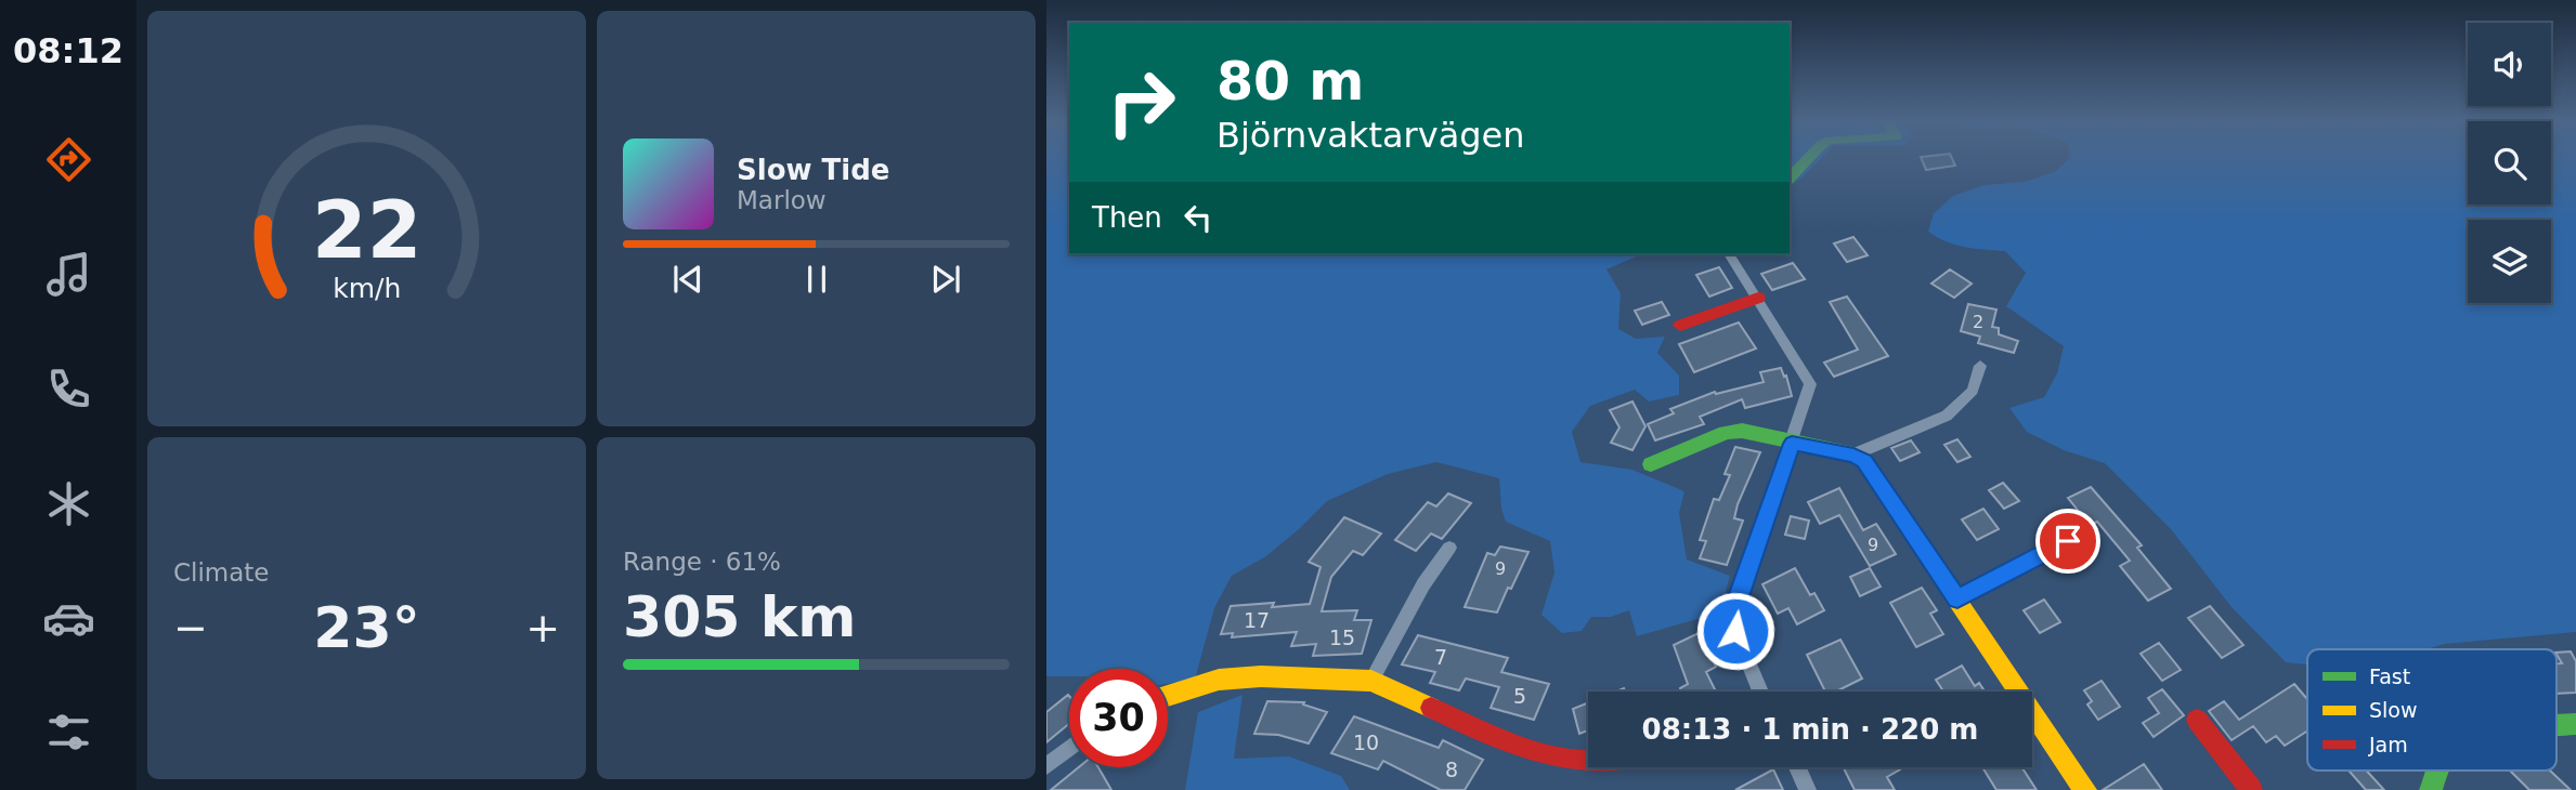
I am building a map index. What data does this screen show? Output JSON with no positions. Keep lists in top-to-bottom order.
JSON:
{
  "house_numbers": [
    "2",
    "9",
    "9",
    "17",
    "15",
    "7",
    "5",
    "10",
    "8"
  ],
  "legend": ["Fast", "Slow", "Jam"],
  "page": {
    "tabs": "08:12",
    "turn": ["80 m", "Björnvaktarvägen"],
    "song": ["Slow Tide", "Marlow"],
    "then": "Then",
    "tile": [
      "Climate",
      ["Range · 61%", "305 km"]
    ],
    "heat": ["−", "23°", "+"],
    "limit": "30",
    "trip": "08:13 · 1 min · 220 m",
    "gauge": ["22", "km/h"]
  }
}
